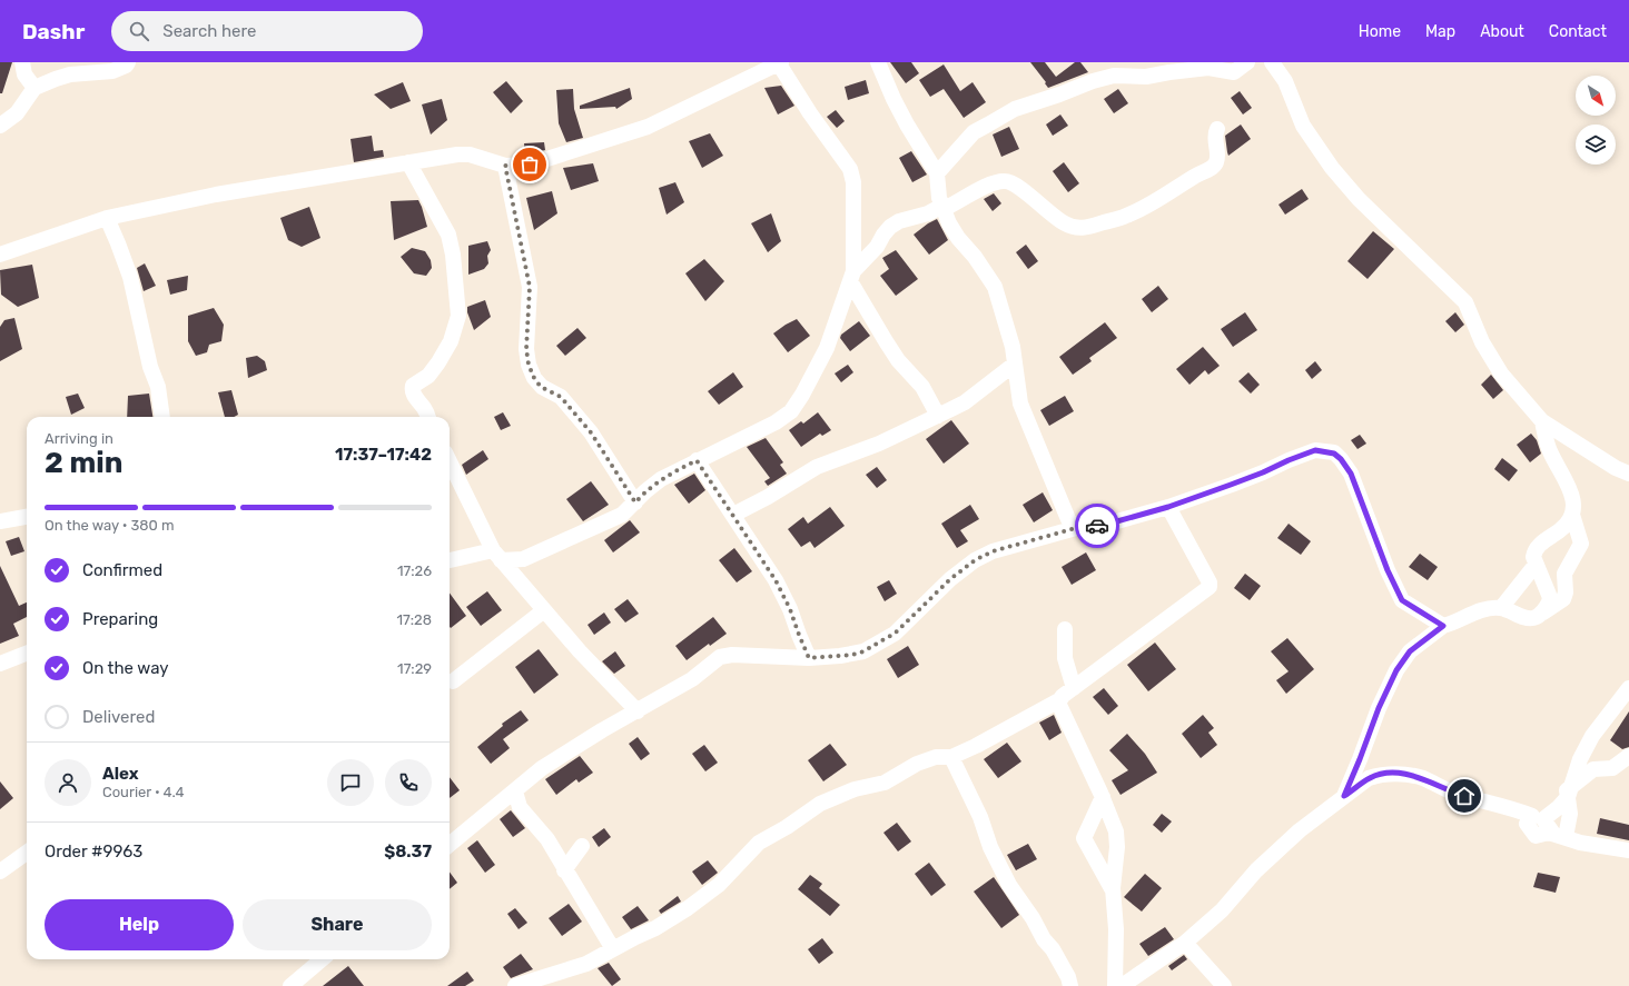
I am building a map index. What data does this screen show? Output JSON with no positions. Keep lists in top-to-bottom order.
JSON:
{
  "north": "bottom right",
  "page": {
    "header": "Dashr",
    "search": "Search here",
    "nav": [
      "Home",
      "Map",
      "About",
      "Contact"
    ],
    "heading": ["2 min", "Arriving in", "17:37–17:42"],
    "panel": [
      "Alex",
      "Courier · 4.4",
      "Order #9963",
      "$8.37"
    ],
    "bar": "On the way · 380 m",
    "list": [
      ["Confirmed", "17:26"],
      ["Preparing", "17:28"],
      ["On the way", "17:29"],
      "Delivered"
    ],
    "buttons": ["Help", "Share"]
  }
}
